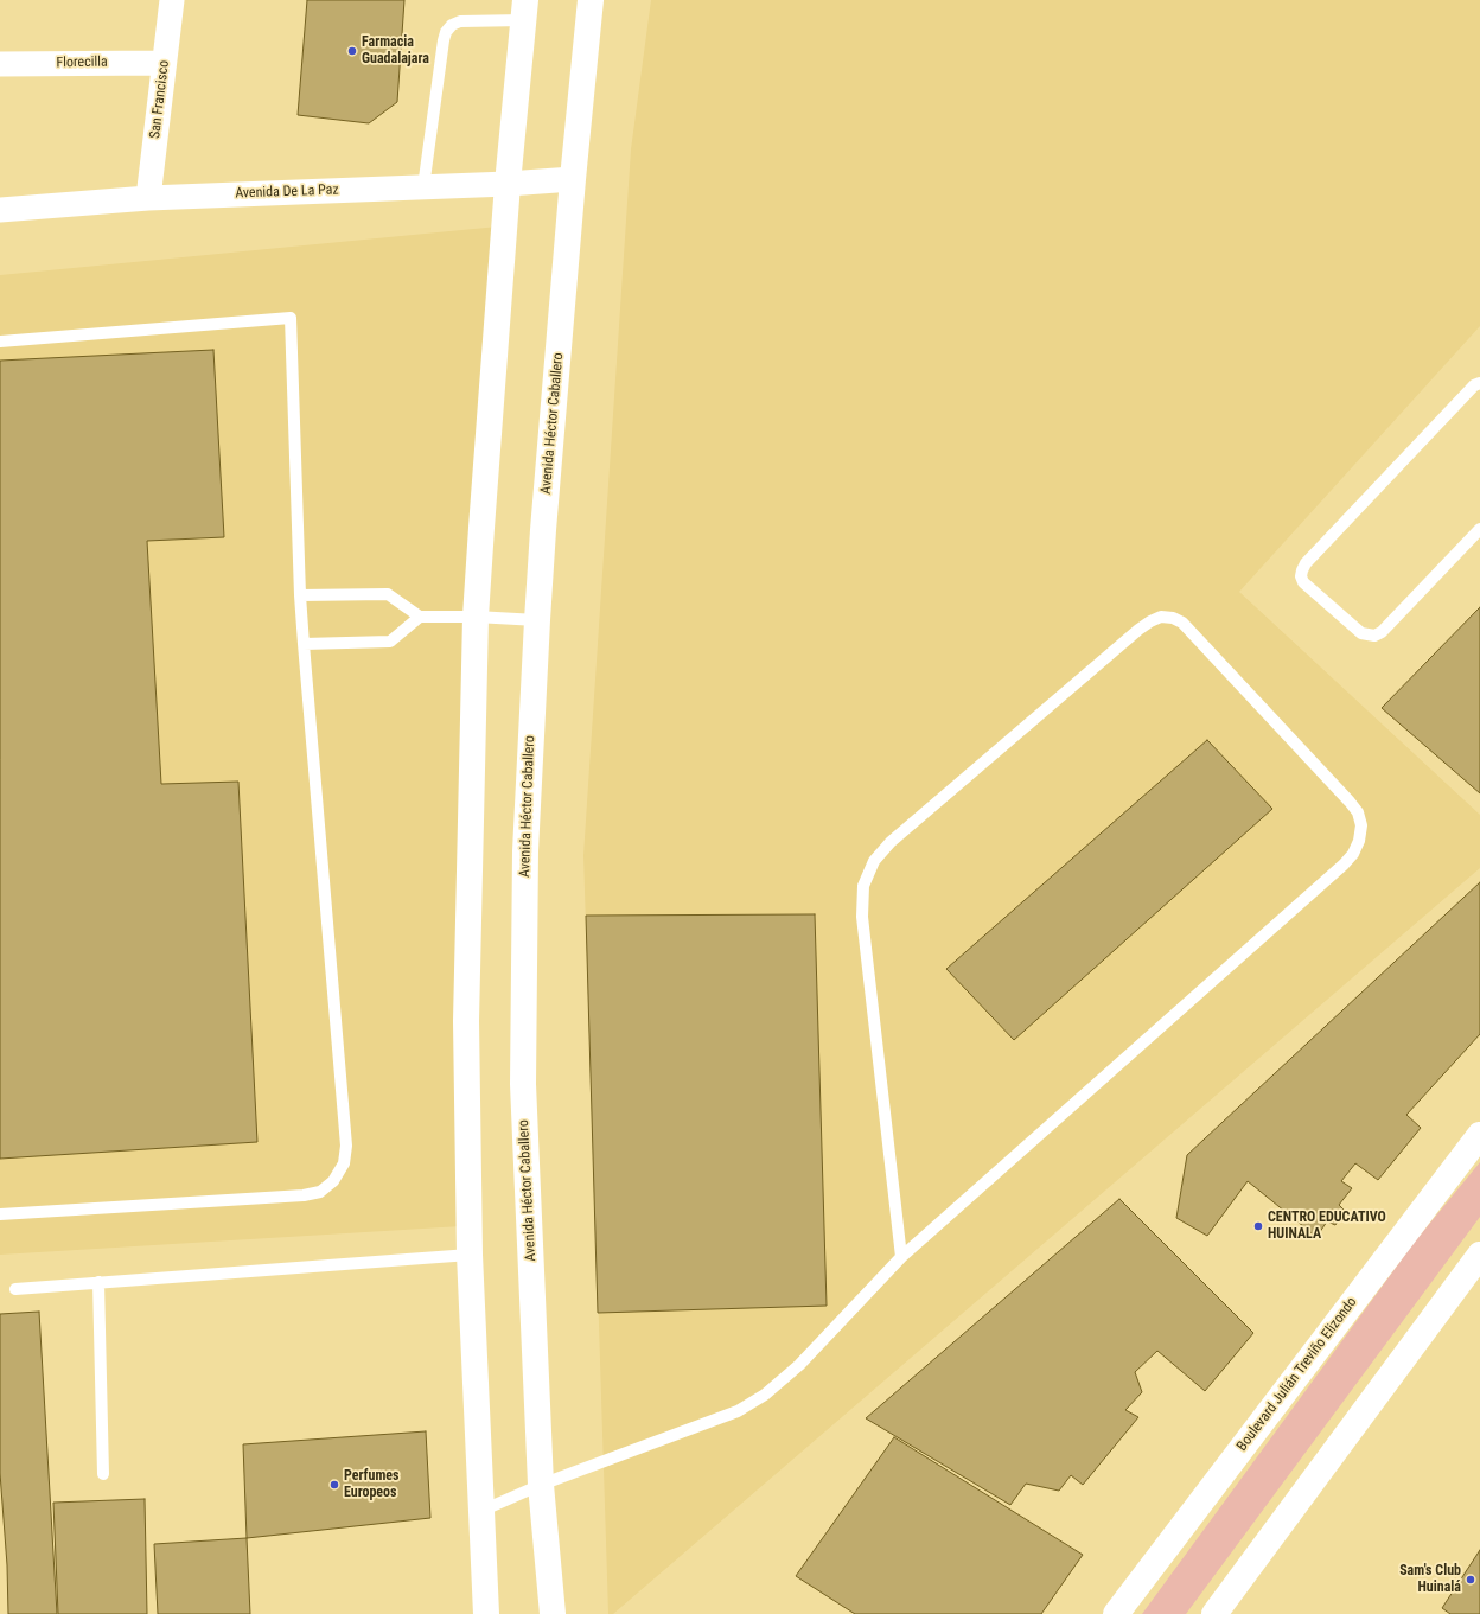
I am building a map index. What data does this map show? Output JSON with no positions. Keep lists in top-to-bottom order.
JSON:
{
  "streets": {
    "main road": ["Avenida Héctor Caballero", "Boulevard Julián Treviño Elizondo"],
    "street": ["Florecilla", "San Francisco", "Avenida De La Paz"]
  },
  "crossings": [
    ["Florecilla", "San Francisco"],
    ["San Francisco", "Avenida De La Paz"],
    ["Avenida De La Paz", "Avenida Héctor Caballero"]
  ],
  "places": [
    "Farmacia Guadalajara",
    "CENTRO EDUCATIVO HUINALA",
    "Perfumes Europeos",
    "Sam's Club Huinalá"
  ]
}
